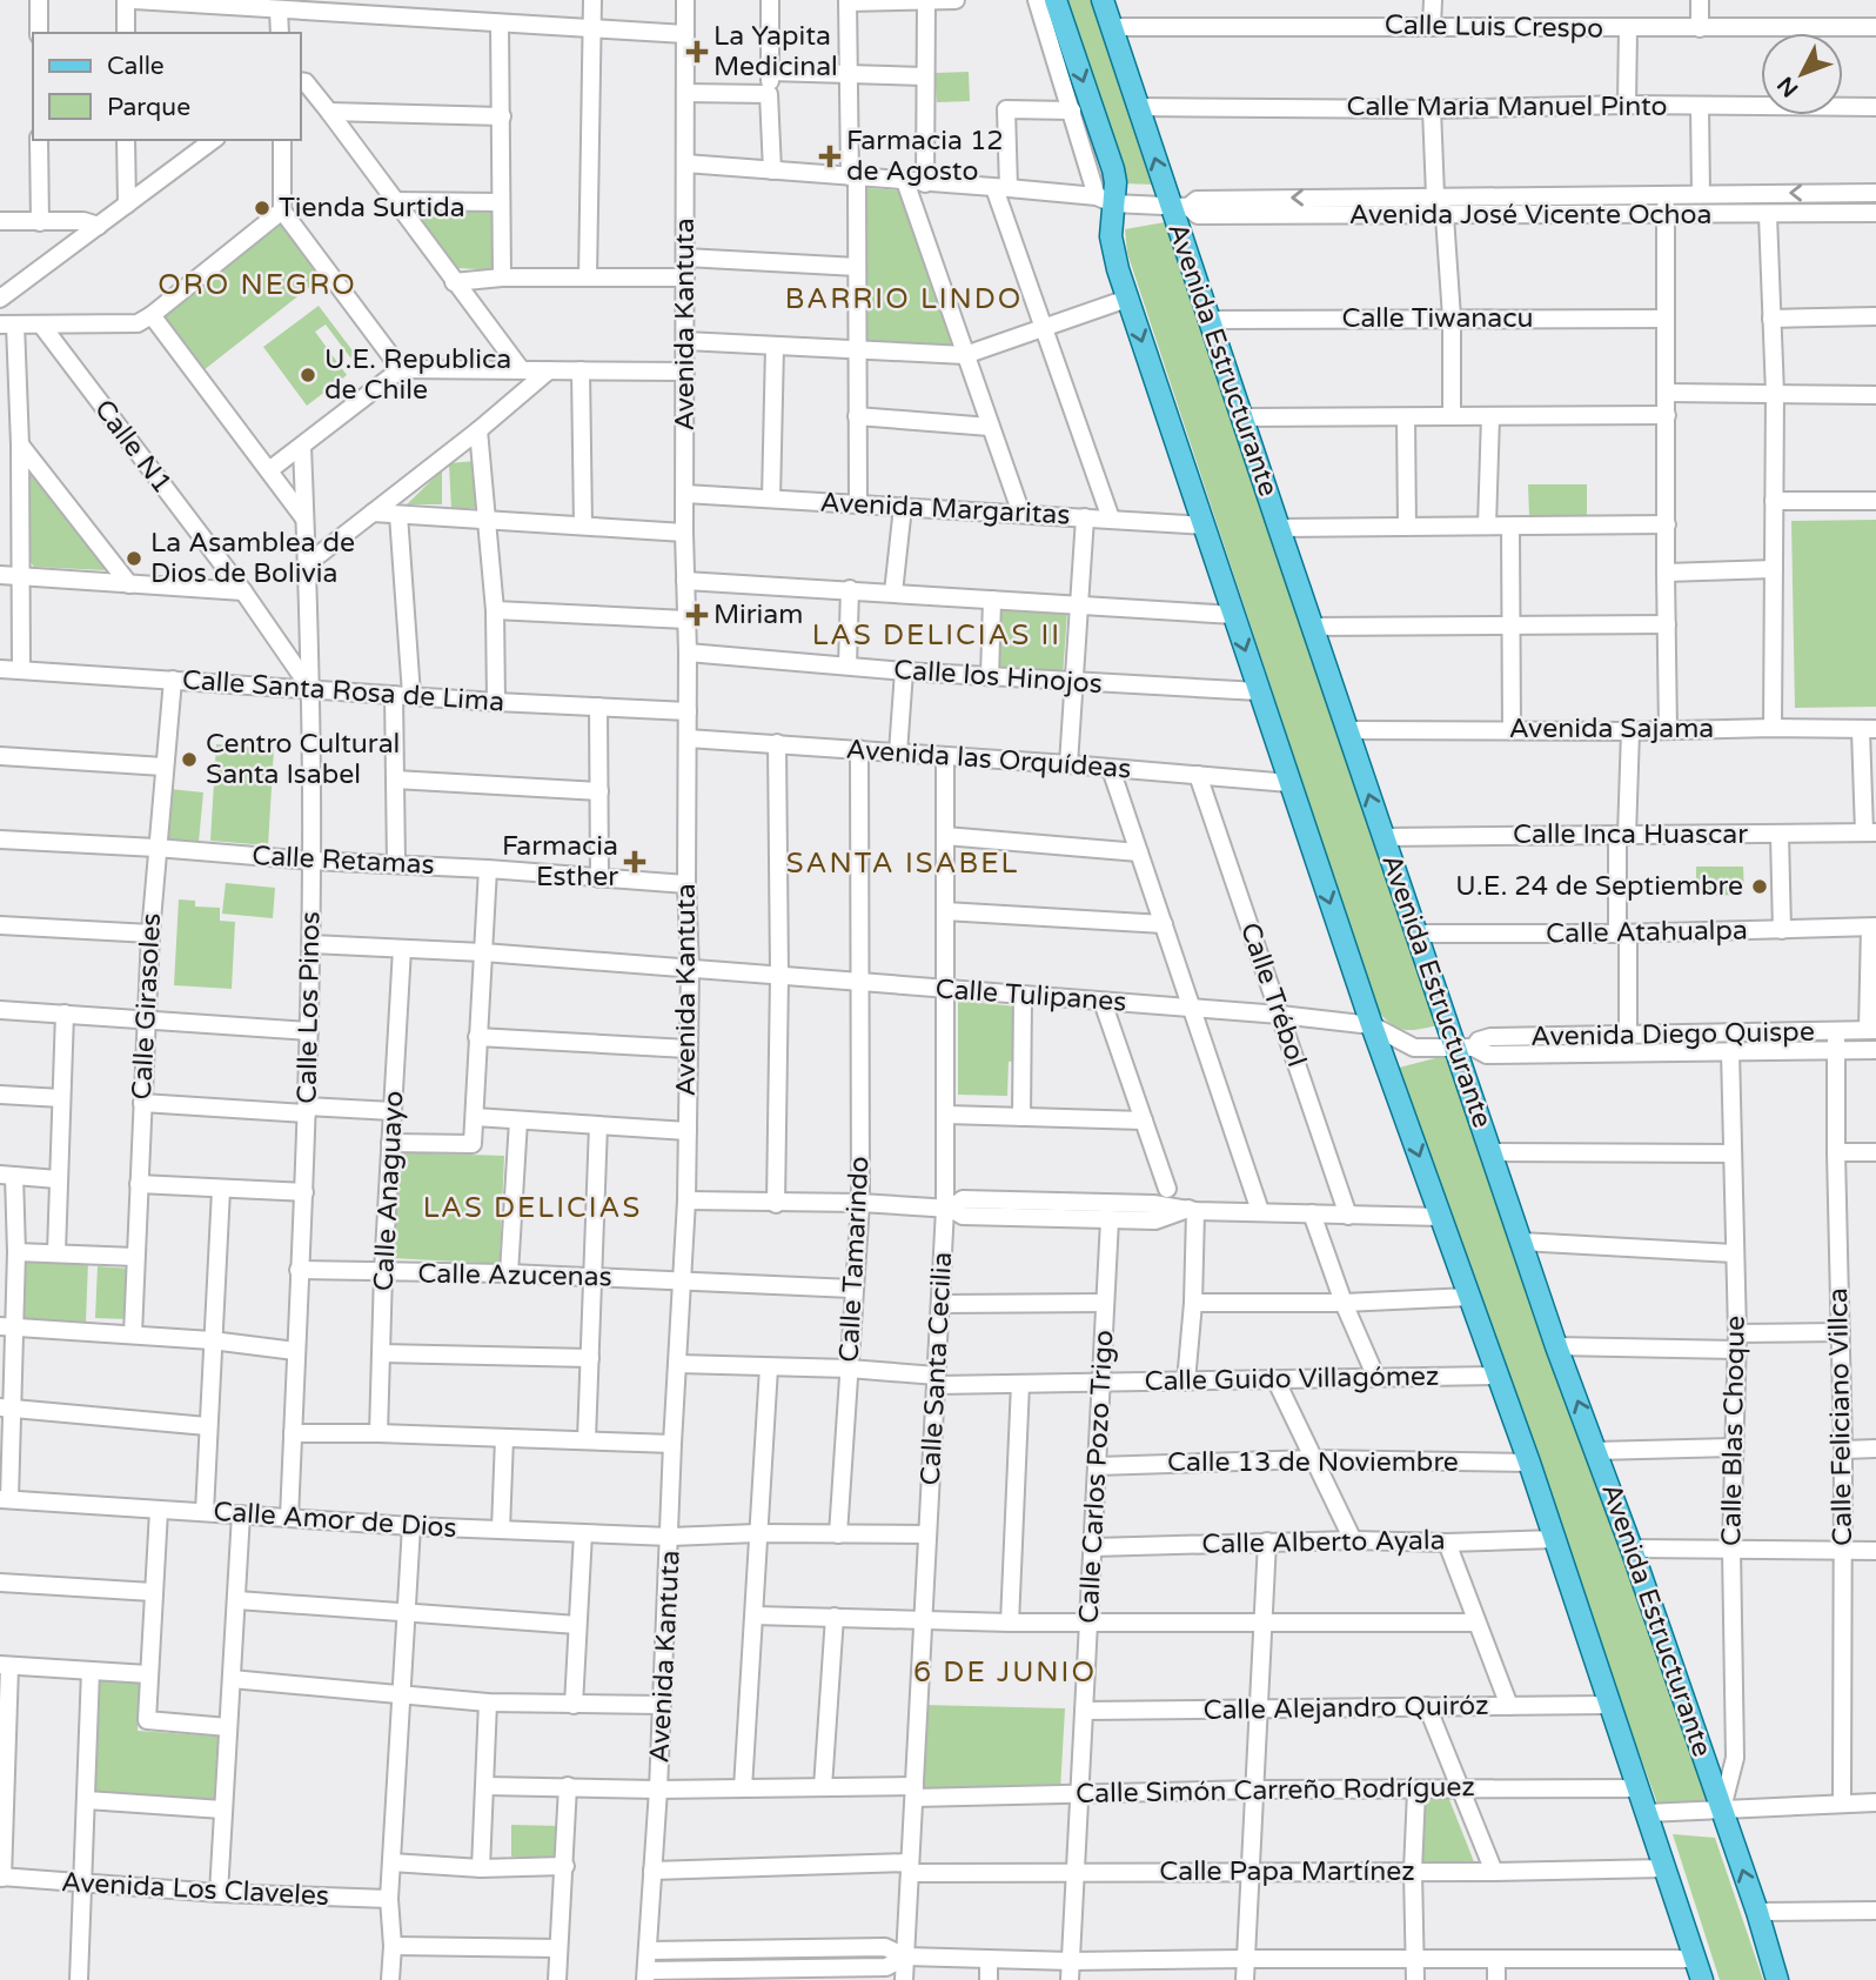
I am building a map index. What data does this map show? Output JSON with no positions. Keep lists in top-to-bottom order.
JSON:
{
  "streets": {
    "main road": ["Avenida Estructurante"],
    "street": [
      "Calle Luis Crespo",
      "Calle Maria Manuel Pinto",
      "Avenida José Vicente Ochoa",
      "Calle Tiwanacu",
      "Avenida Kantuta",
      "Calle N1",
      "Avenida Margaritas",
      "Calle los Hinojos",
      "Calle Santa Rosa de Lima",
      "Avenida Sajama",
      "Avenida las Orquídeas",
      "Calle Inca Huascar",
      "Calle Retamas",
      "Calle Atahualpa",
      "Calle Trébol",
      "Calle Tulipanes",
      "Calle Girasoles",
      "Calle Los Pinos",
      "Avenida Diego Quispe",
      "Calle Anaguayo",
      "Calle Tamarindo",
      "Calle Azucenas",
      "Calle Santa Cecilia",
      "Calle Guido Villagómez",
      "Calle Feliciano Villca",
      "Calle Blas Choque",
      "Calle 13 de Noviembre",
      "Calle Carlos Pozo Trigo",
      "Calle Amor de Dios",
      "Calle Alberto Ayala",
      "Calle Alejandro Quiróz",
      "Calle Simón Carreño Rodríguez",
      "Calle Papa Martínez",
      "Avenida Los Claveles"
    ]
  },
  "crossings": [
    ["Calle Luis Crespo", "Avenida Estructurante"],
    ["Calle Maria Manuel Pinto", "Avenida Estructurante"],
    ["Avenida José Vicente Ochoa", "Avenida Estructurante"],
    ["Calle Tiwanacu", "Avenida Estructurante"],
    ["Avenida Kantuta", "Avenida Margaritas"],
    ["Avenida Kantuta", "Calle los Hinojos"],
    ["Avenida Kantuta", "Calle Santa Rosa de Lima"],
    ["Avenida Kantuta", "Avenida las Orquídeas"],
    ["Avenida Kantuta", "Calle Retamas"],
    ["Avenida Kantuta", "Calle Tulipanes"],
    ["Avenida Kantuta", "Calle Azucenas"],
    ["Avenida Kantuta", "Calle Guido Villagómez"],
    ["Avenida Kantuta", "Calle Amor de Dios"],
    ["Avenida Kantuta", "Calle Simón Carreño Rodríguez"],
    ["Avenida Kantuta", "Calle Papa Martínez"],
    ["Avenida Estructurante", "Avenida Sajama"],
    ["Avenida Estructurante", "Calle Inca Huascar"],
    ["Avenida Estructurante", "Calle Atahualpa"],
    ["Avenida Estructurante", "Avenida Diego Quispe"],
    ["Avenida Estructurante", "Calle Blas Choque"],
    ["Calle N1", "Calle Santa Rosa de Lima"],
    ["Calle N1", "Calle Los Pinos"],
    ["Calle Santa Rosa de Lima", "Calle Girasoles"],
    ["Calle Santa Rosa de Lima", "Calle Los Pinos"],
    ["Avenida las Orquídeas", "Calle Trébol"],
    ["Avenida las Orquídeas", "Calle Tamarindo"],
    ["Avenida las Orquídeas", "Calle Santa Cecilia"],
    ["Calle Retamas", "Calle Girasoles"],
    ["Calle Retamas", "Calle Los Pinos"],
    ["Calle Trébol", "Calle Tulipanes"],
    ["Calle Tulipanes", "Calle Los Pinos"],
    ["Calle Tulipanes", "Avenida Diego Quispe"],
    ["Calle Tulipanes", "Calle Anaguayo"],
    ["Calle Tulipanes", "Calle Tamarindo"],
    ["Calle Tulipanes", "Calle Santa Cecilia"],
    ["Calle Los Pinos", "Calle Azucenas"],
    ["Calle Los Pinos", "Calle Amor de Dios"],
    ["Avenida Diego Quispe", "Calle Feliciano Villca"],
    ["Avenida Diego Quispe", "Calle Blas Choque"],
    ["Calle Anaguayo", "Calle Azucenas"],
    ["Calle Tamarindo", "Calle Azucenas"],
    ["Calle Tamarindo", "Calle Guido Villagómez"],
    ["Calle Tamarindo", "Calle Amor de Dios"],
    ["Calle Santa Cecilia", "Calle Guido Villagómez"],
    ["Calle Santa Cecilia", "Calle Amor de Dios"],
    ["Calle Santa Cecilia", "Calle Simón Carreño Rodríguez"],
    ["Calle Santa Cecilia", "Calle Papa Martínez"],
    ["Calle Guido Villagómez", "Calle Carlos Pozo Trigo"],
    ["Calle 13 de Noviembre", "Calle Carlos Pozo Trigo"],
    ["Calle Carlos Pozo Trigo", "Calle Alberto Ayala"],
    ["Calle Carlos Pozo Trigo", "Calle Alejandro Quiróz"],
    ["Calle Carlos Pozo Trigo", "Calle Simón Carreño Rodríguez"],
    ["Calle Carlos Pozo Trigo", "Calle Papa Martínez"]
  ],
  "districts": [
    "ORO NEGRO",
    "BARRIO LINDO",
    "LAS DELICIAS II",
    "SANTA ISABEL",
    "LAS DELICIAS",
    "6 DE JUNIO"
  ],
  "places": {
    "health": [
      "La Yapita Medicinal",
      "Farmacia 12 de Agosto",
      "Miriam",
      "Farmacia Esther"
    ],
    "other": [
      "Tienda Surtida",
      "U.E. Republica de Chile",
      "La Asamblea de Dios de Bolivia",
      "Centro Cultural Santa Isabel",
      "U.E. 24 de Septiembre"
    ]
  },
  "legend": ["Calle", "Parque"],
  "north": "bottom left"
}
